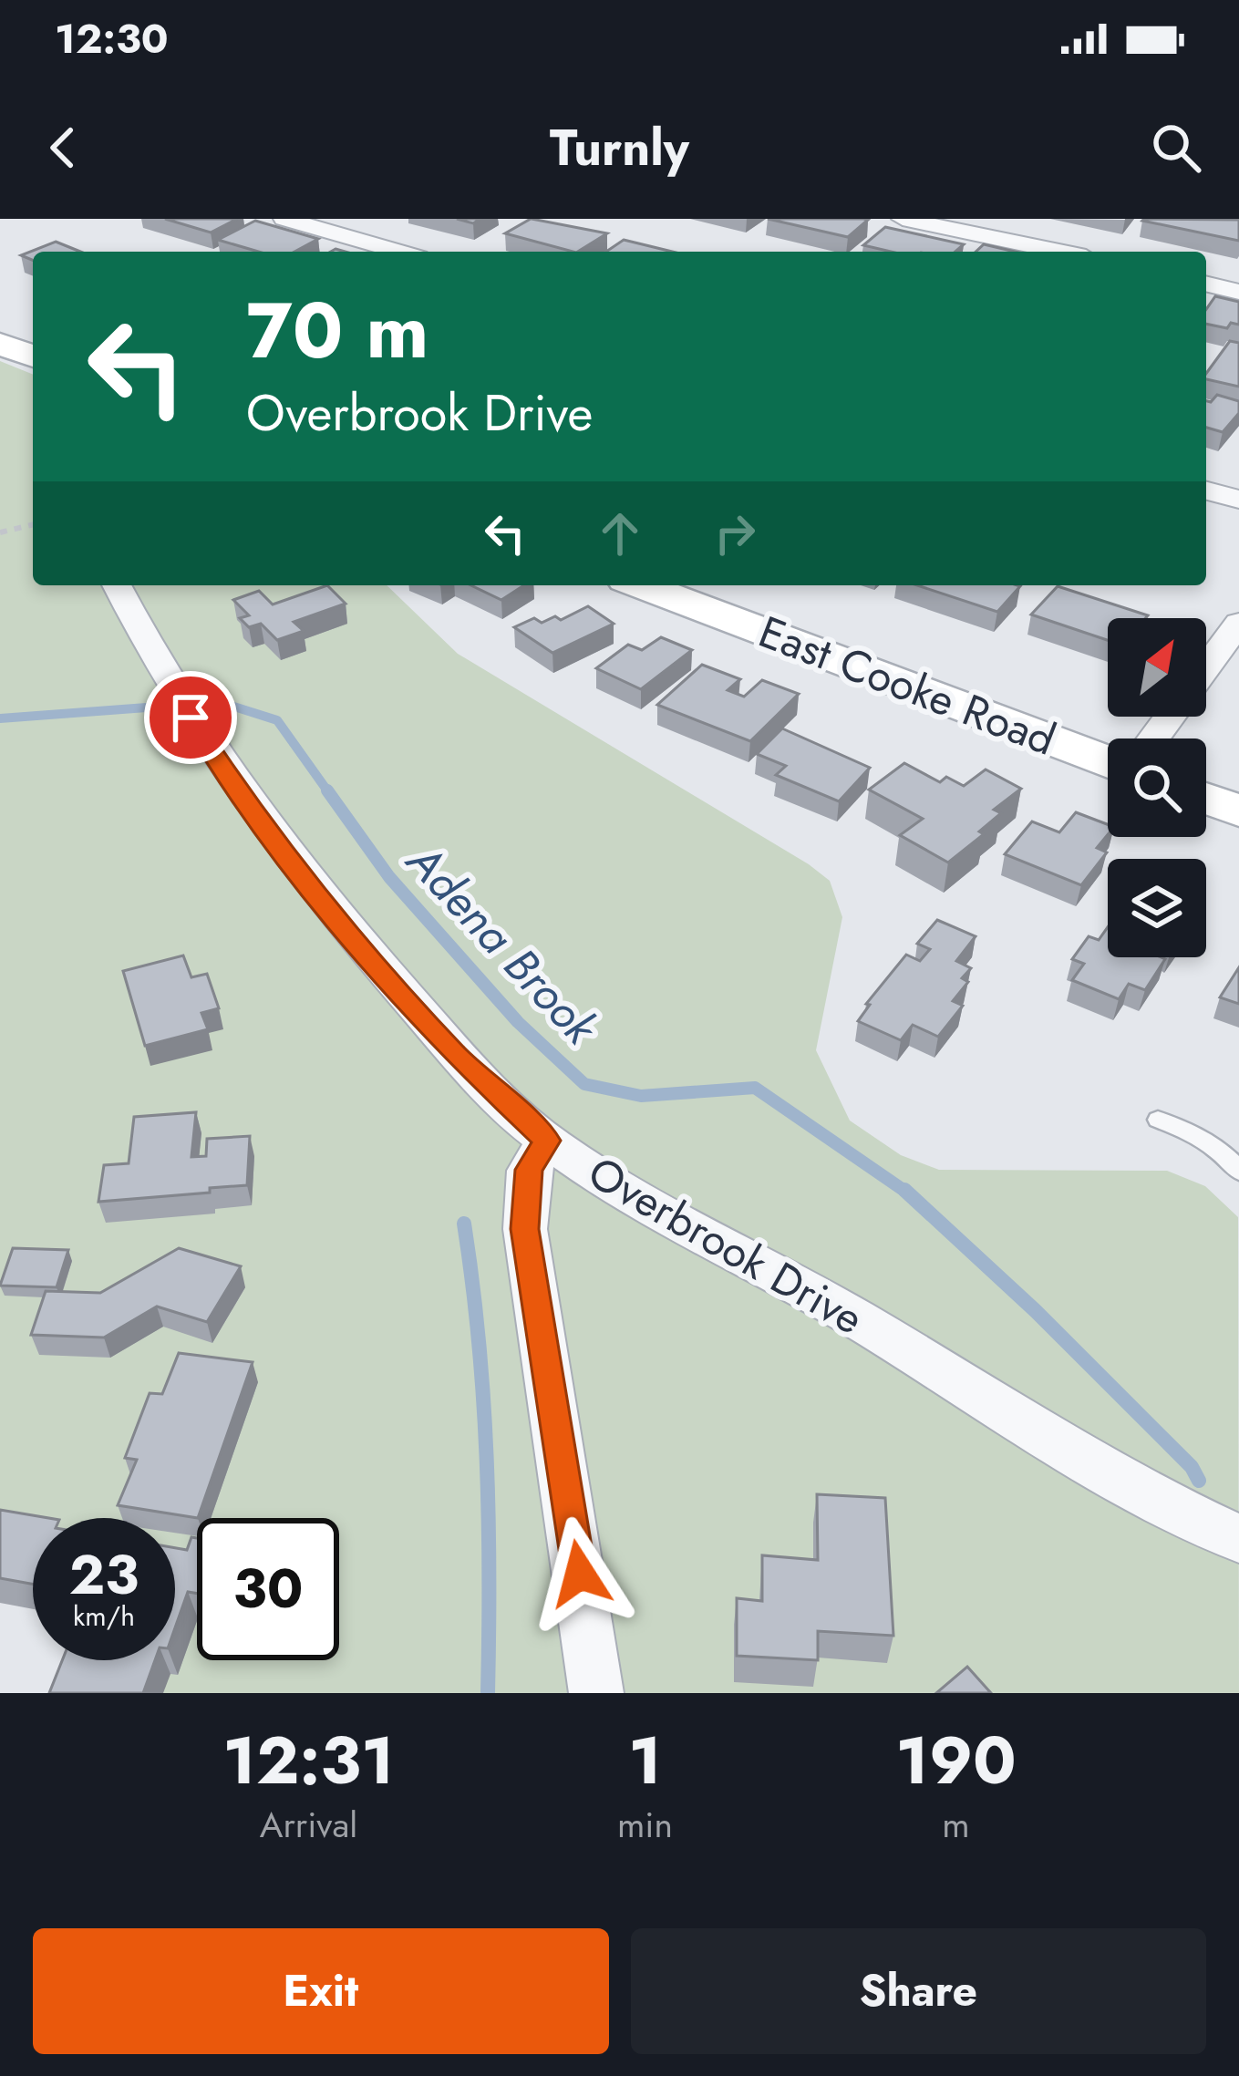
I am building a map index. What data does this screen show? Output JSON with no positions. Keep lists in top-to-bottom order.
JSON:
{
  "streets": {
    "main road": ["East Cooke Road"],
    "street": ["Overbrook Drive"]
  },
  "water": ["Adena Brook"],
  "north": "top right",
  "page": {
    "status": "12:30",
    "header": "Turnly",
    "turn": ["70 m", "Overbrook Drive"],
    "speed": "23 km/h",
    "limit": "30",
    "eta": [
      "12:31",
      "Arrival",
      "1",
      "min",
      "190",
      "m"
    ],
    "buttons": ["Exit", "Share"]
  }
}
